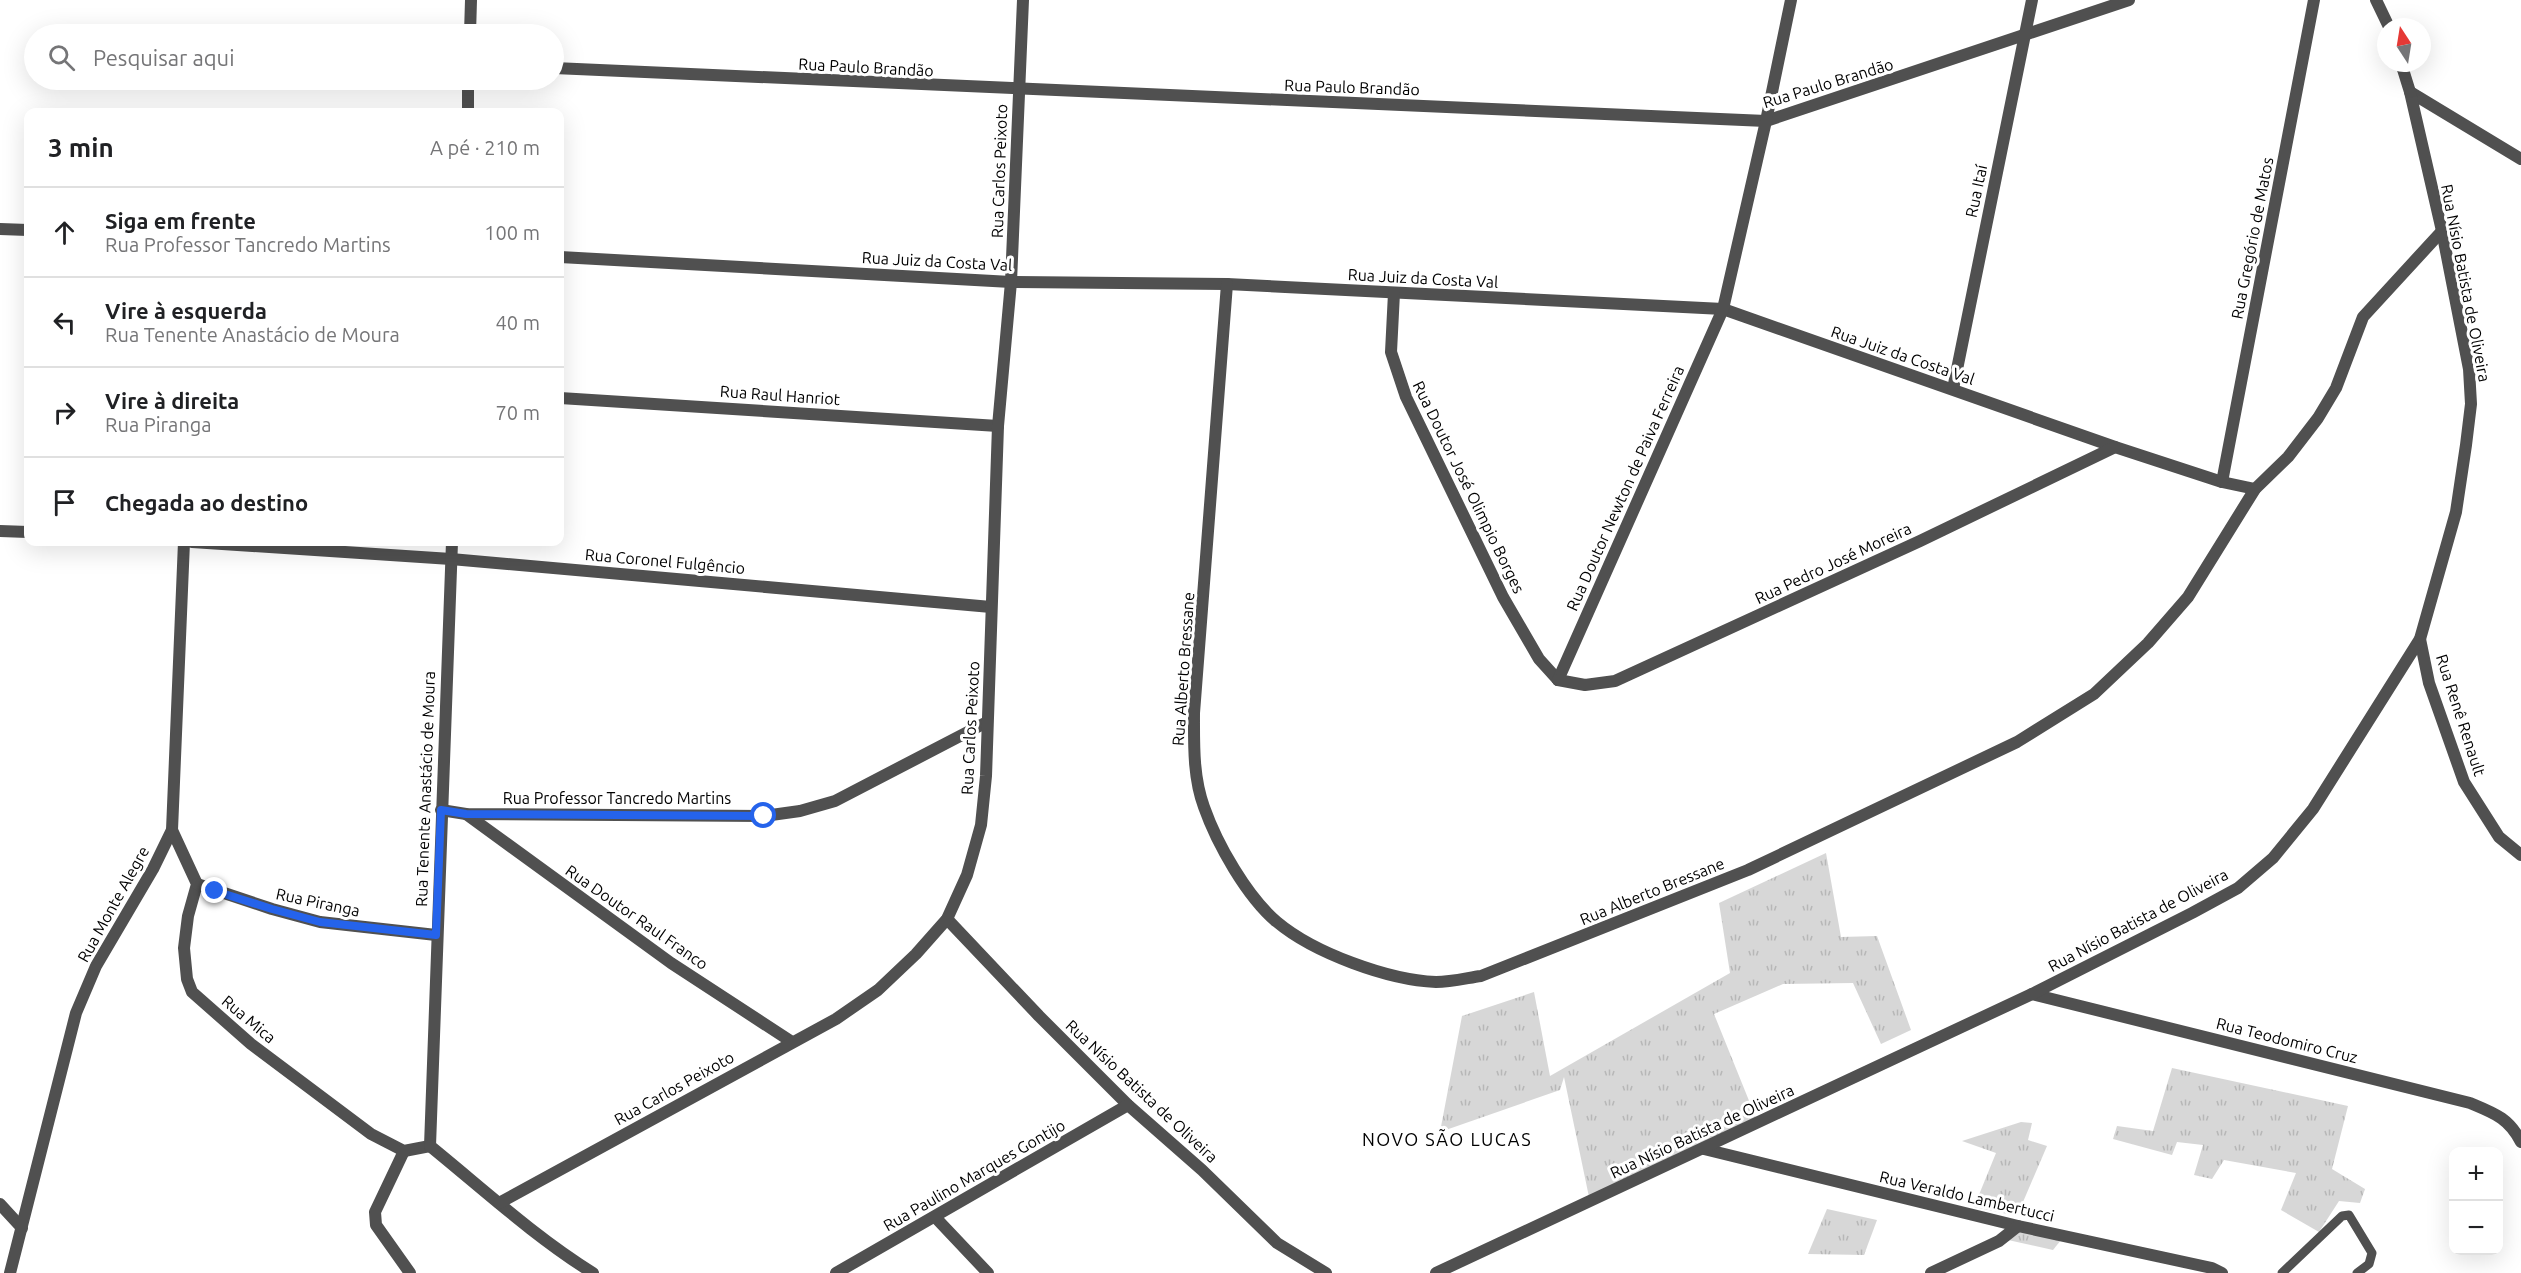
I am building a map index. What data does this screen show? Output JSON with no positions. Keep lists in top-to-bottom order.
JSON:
{
  "streets": {
    "street": [
      "Rua Paulo Brandão",
      "Rua Carlos Peixoto",
      "Rua Itaí",
      "Rua Gregório de Matos",
      "Rua Juiz da Costa Val",
      "Rua Nísio Batista de Oliveira",
      "Rua Raul Hanriot",
      "Rua Doutor José Olimpio Borges",
      "Rua Doutor Newton de Paiva Ferreira",
      "Rua Coronel Fulgêncio",
      "Rua Pedro José Moreira",
      "Rua Alberto Bressane",
      "Rua Renê Renault",
      "Rua Tenente Anastácio de Moura",
      "Rua Professor Tancredo Martins",
      "Rua Piranga",
      "Rua Monte Alegre",
      "Rua Doutor Raul Franco",
      "Rua Mica",
      "Rua Teodomiro Cruz",
      "Rua Paulino Marques Gontijo",
      "Rua Veraldo Lambertucci"
    ]
  },
  "crossings": [
    ["Rua Paulo Brandão", "Rua Carlos Peixoto"],
    ["Rua Paulo Brandão", "Rua Itaí"],
    ["Rua Paulo Brandão", "Rua Doutor Newton de Paiva Ferreira"],
    ["Rua Carlos Peixoto", "Rua Juiz da Costa Val"],
    ["Rua Carlos Peixoto", "Rua Nísio Batista de Oliveira"],
    ["Rua Carlos Peixoto", "Rua Raul Hanriot"],
    ["Rua Carlos Peixoto", "Rua Coronel Fulgêncio"],
    ["Rua Carlos Peixoto", "Rua Professor Tancredo Martins"],
    ["Rua Carlos Peixoto", "Rua Doutor Raul Franco"],
    ["Rua Itaí", "Rua Juiz da Costa Val"],
    ["Rua Gregório de Matos", "Rua Juiz da Costa Val"],
    ["Rua Juiz da Costa Val", "Rua Doutor José Olimpio Borges"],
    ["Rua Juiz da Costa Val", "Rua Doutor Newton de Paiva Ferreira"],
    ["Rua Juiz da Costa Val", "Rua Pedro José Moreira"],
    ["Rua Juiz da Costa Val", "Rua Alberto Bressane"],
    ["Rua Nísio Batista de Oliveira", "Rua Alberto Bressane"],
    ["Rua Nísio Batista de Oliveira", "Rua Renê Renault"],
    ["Rua Nísio Batista de Oliveira", "Rua Teodomiro Cruz"],
    ["Rua Nísio Batista de Oliveira", "Rua Paulino Marques Gontijo"],
    ["Rua Nísio Batista de Oliveira", "Rua Veraldo Lambertucci"],
    ["Rua Doutor José Olimpio Borges", "Rua Doutor Newton de Paiva Ferreira"],
    ["Rua Doutor José Olimpio Borges", "Rua Pedro José Moreira"],
    ["Rua Doutor Newton de Paiva Ferreira", "Rua Pedro José Moreira"],
    ["Rua Coronel Fulgêncio", "Rua Tenente Anastácio de Moura"],
    ["Rua Tenente Anastácio de Moura", "Rua Professor Tancredo Martins"],
    ["Rua Tenente Anastácio de Moura", "Rua Piranga"],
    ["Rua Professor Tancredo Martins", "Rua Doutor Raul Franco"],
    ["Rua Piranga", "Rua Mica"]
  ],
  "districts": ["NOVO SÃO LUCAS"],
  "north": "top",
  "page": {
    "search": "Pesquisar aqui",
    "heading": ["3 min", "A pé · 210 m"],
    "list": [
      ["Siga em frente", "Rua Professor Tancredo Martins", "100 m"],
      ["Vire à esquerda", "Rua Tenente Anastácio de Moura", "40 m"],
      ["Vire à direita", "Rua Piranga", "70 m"],
      "Chegada ao destino"
    ],
    "map_buttons": ["+", "−"]
  }
}
